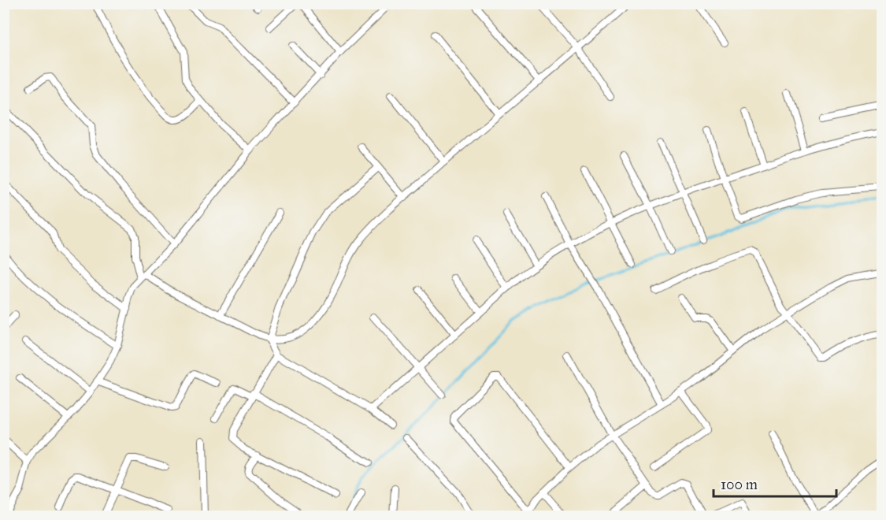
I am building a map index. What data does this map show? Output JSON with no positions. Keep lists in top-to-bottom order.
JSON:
{
  "scale_bar": "100 m"
}
